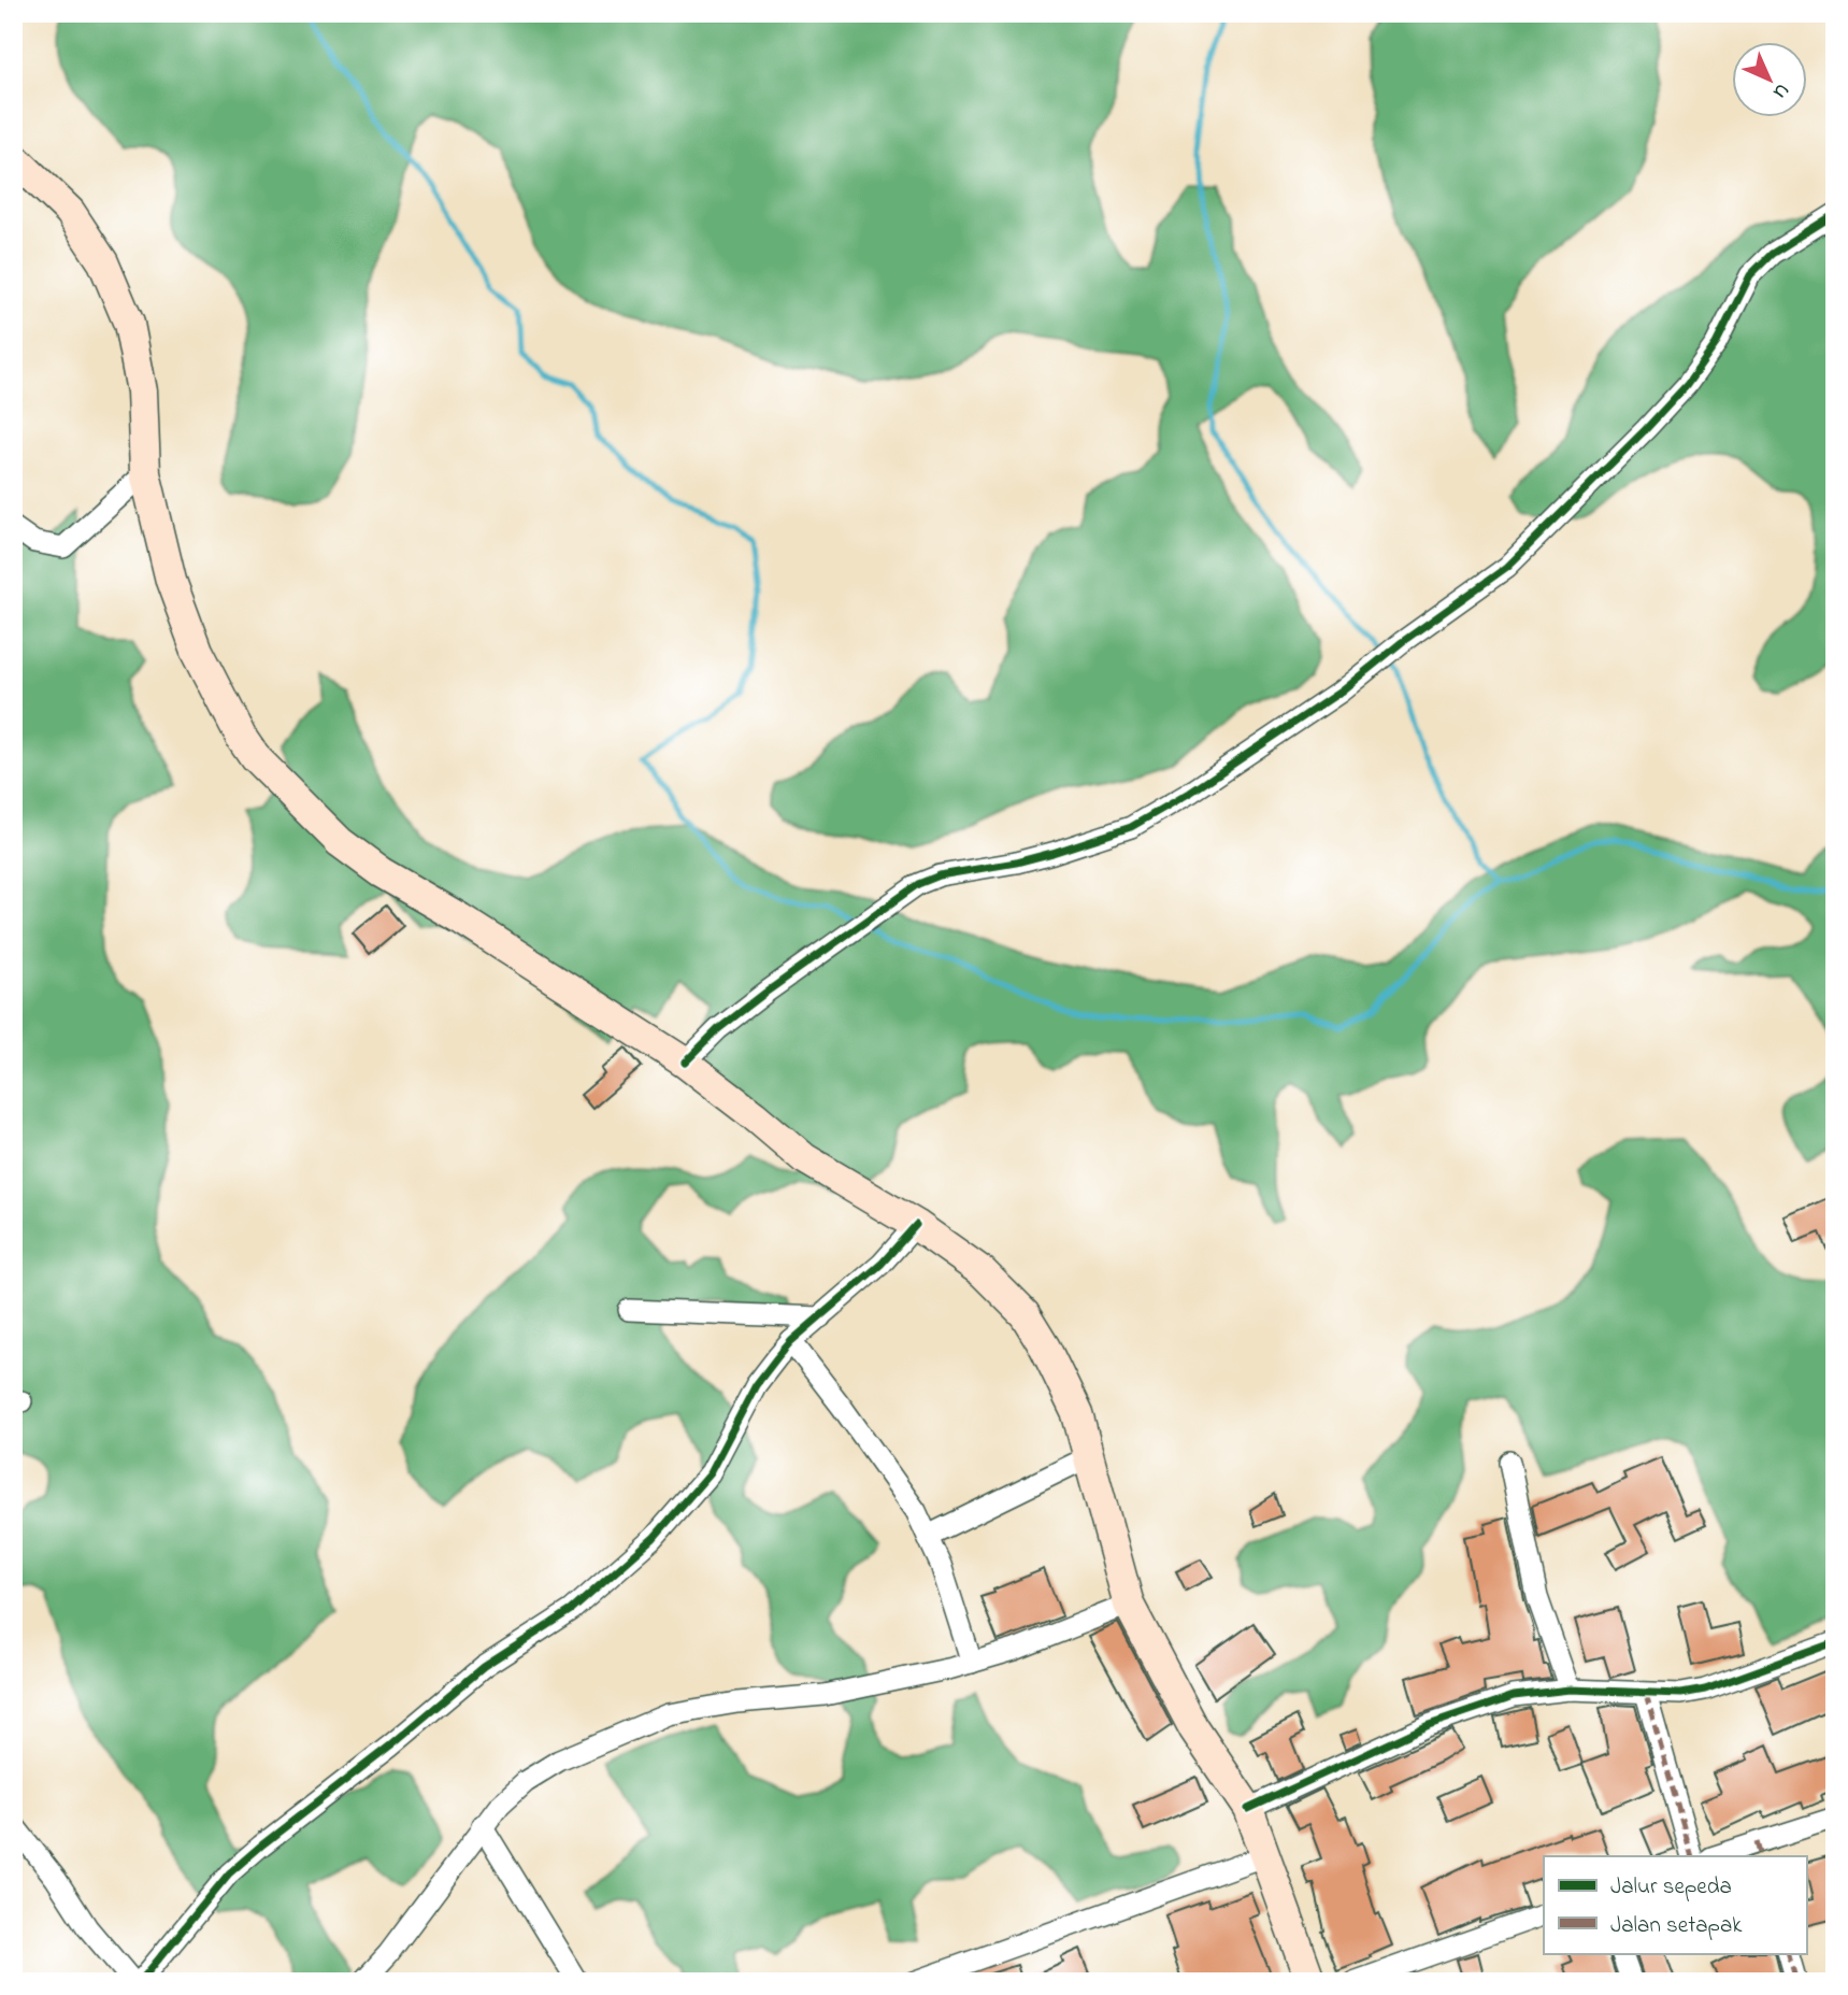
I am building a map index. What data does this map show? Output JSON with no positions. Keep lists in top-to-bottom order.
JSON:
{
  "legend": ["Jalur sepeda", "Jalan setapak"],
  "north": "bottom right"
}
